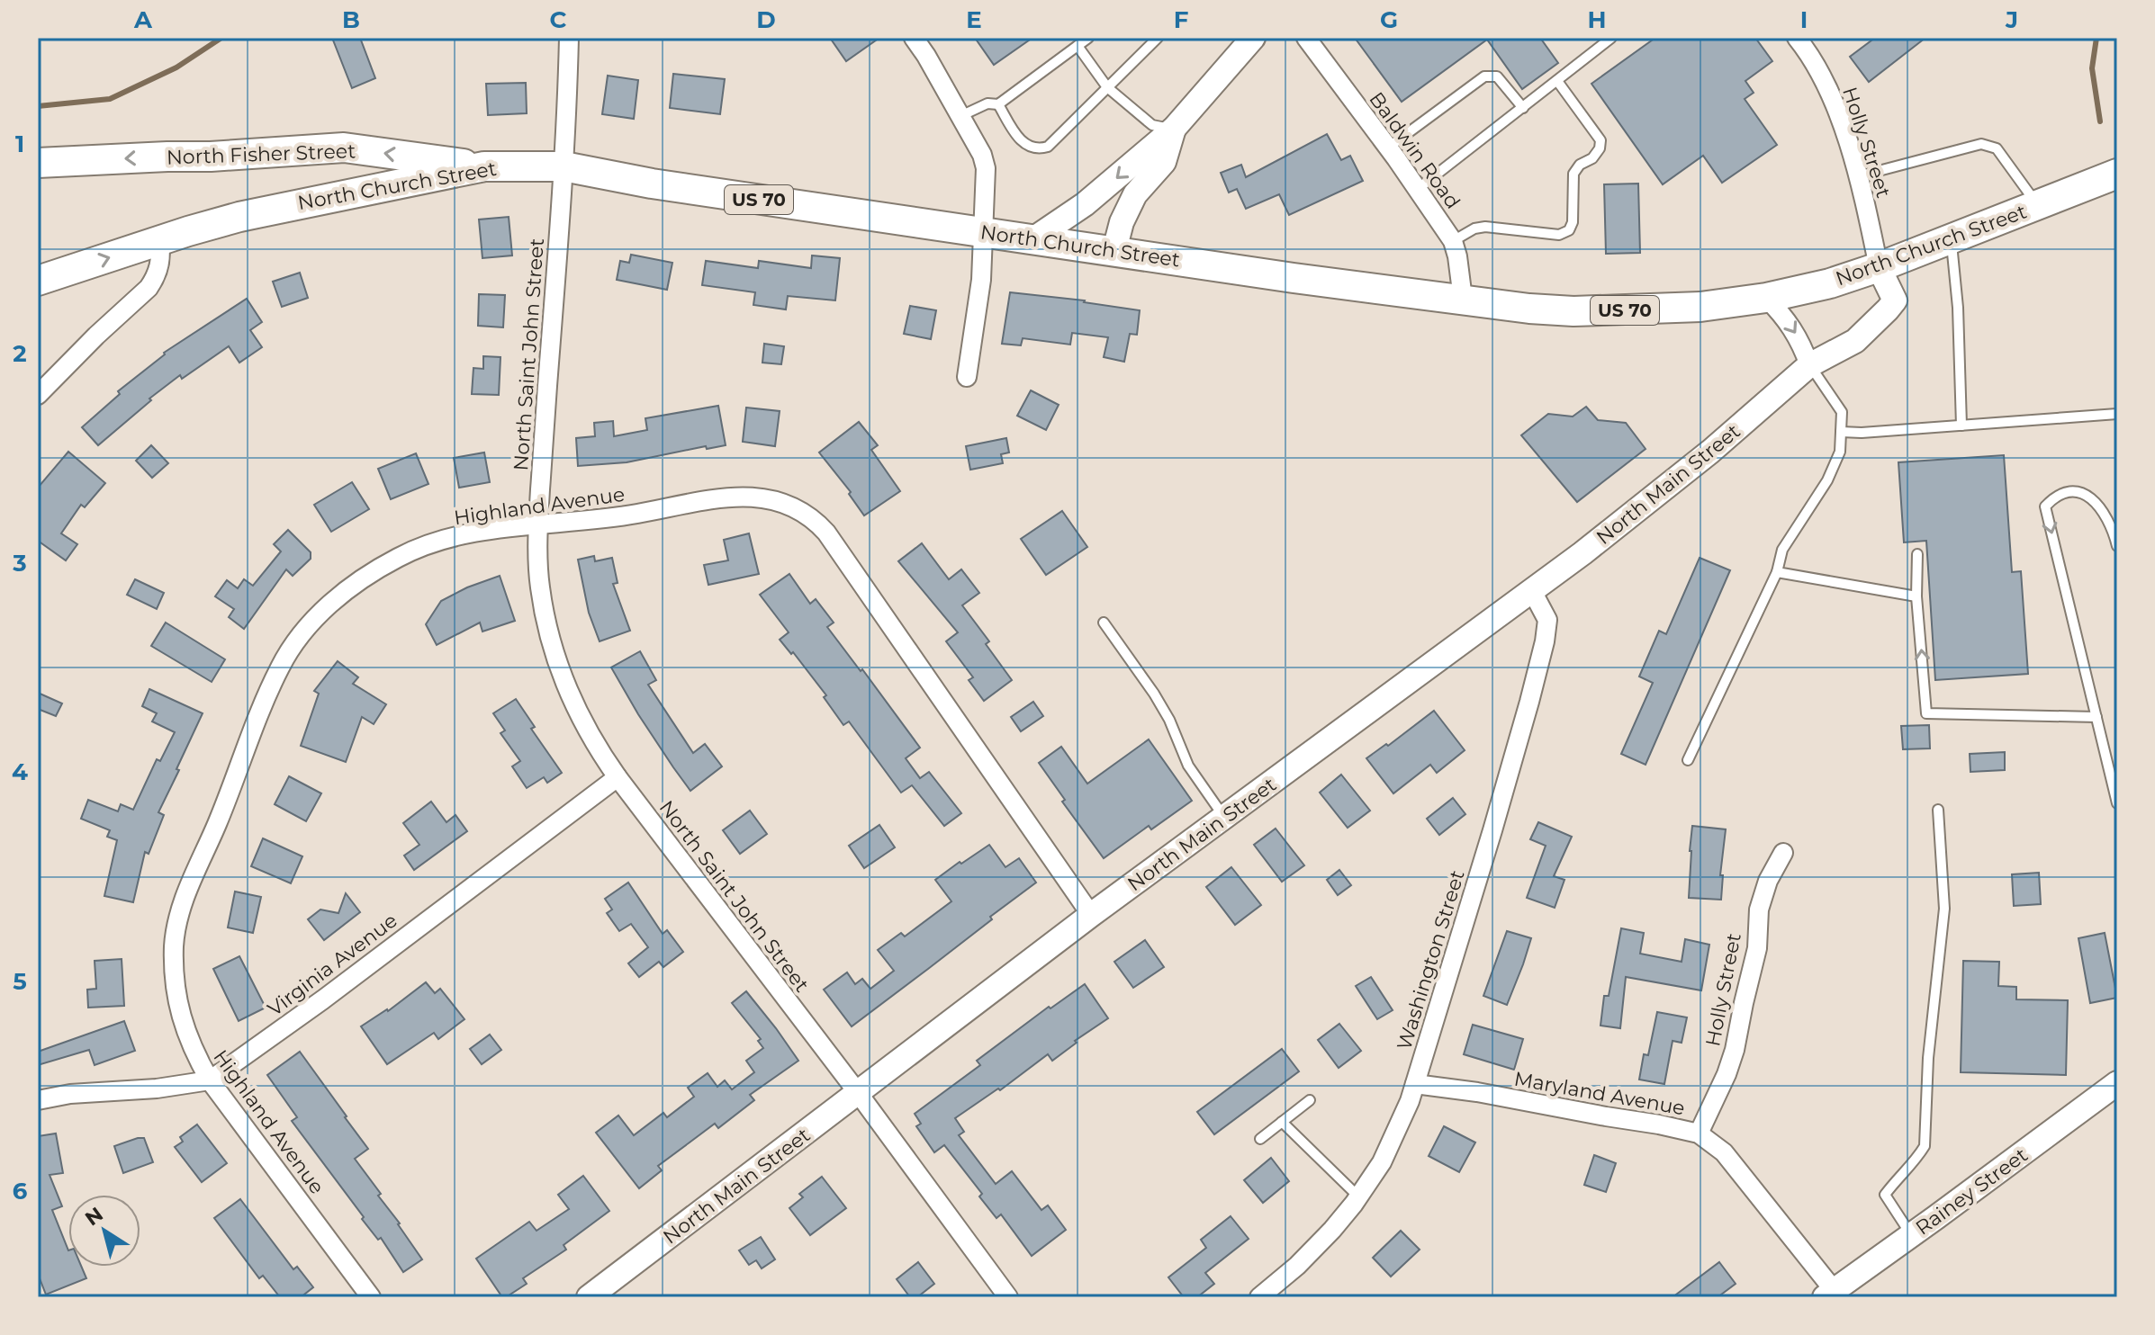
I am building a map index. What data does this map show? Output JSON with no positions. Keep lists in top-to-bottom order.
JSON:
{
  "streets": {
    "main road": ["North Fisher Street", "North Church Street", "US 70"],
    "street": [
      "Holly Street",
      "Baldwin Road",
      "North Saint John Street",
      "North Main Street",
      "Highland Avenue",
      "Washington Street",
      "Virginia Avenue",
      "Maryland Avenue",
      "Rainey Street"
    ]
  },
  "crossings": [
    ["Holly Street", "North Church Street"],
    ["Holly Street", "North Main Street"],
    ["Holly Street", "Maryland Avenue"],
    ["Baldwin Road", "North Church Street"],
    ["North Fisher Street", "North Church Street"],
    ["North Church Street", "North Saint John Street"],
    ["North Church Street", "North Main Street"],
    ["North Saint John Street", "North Main Street"],
    ["North Saint John Street", "Highland Avenue"],
    ["North Saint John Street", "Virginia Avenue"],
    ["North Main Street", "Highland Avenue"],
    ["North Main Street", "Washington Street"],
    ["Highland Avenue", "Virginia Avenue"],
    ["Washington Street", "Maryland Avenue"],
    ["Maryland Avenue", "Rainey Street"]
  ],
  "one_way": ["North Fisher Street"],
  "north": "top left",
  "grid": {
    "columns": [
      "A",
      "B",
      "C",
      "D",
      "E",
      "F",
      "G",
      "H",
      "I",
      "J"
    ],
    "rows": [
      "1",
      "2",
      "3",
      "4",
      "5",
      "6"
    ]
  }
}
